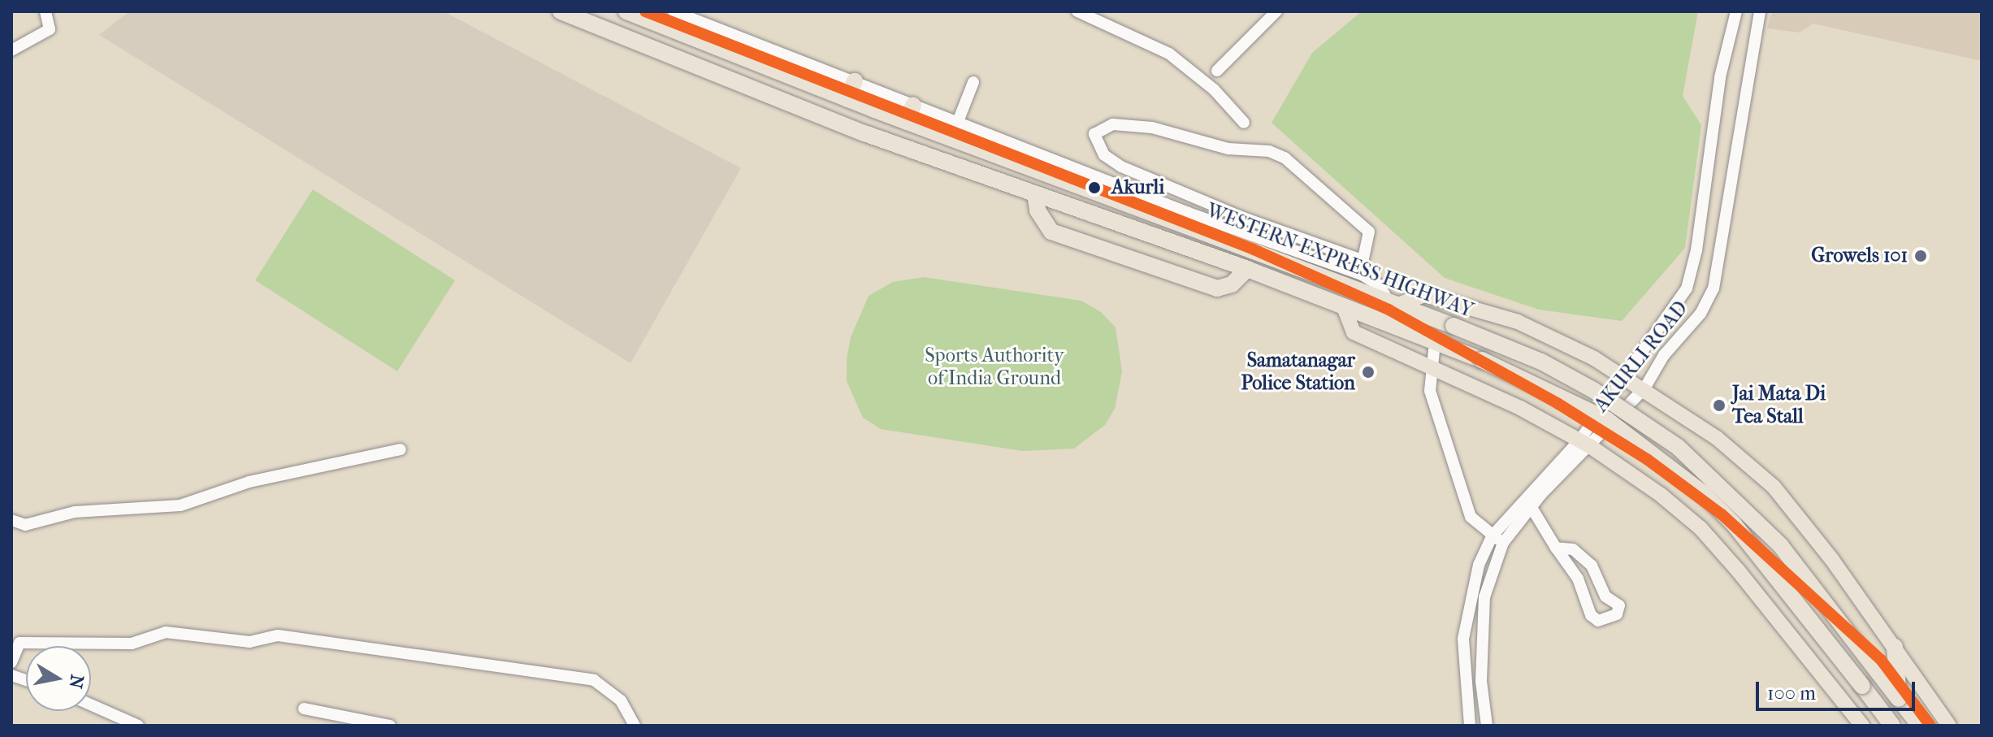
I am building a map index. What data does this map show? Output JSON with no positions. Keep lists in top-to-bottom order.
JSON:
{
  "streets": {
    "highway": ["WESTERN EXPRESS HIGHWAY"],
    "street": ["AKURLI ROAD"]
  },
  "parks": ["Sports Authority of India Ground"],
  "places": [
    "Akurli",
    "Growels 101",
    "Samatanagar Police Station",
    "Jai Mata Di Tea Stall"
  ],
  "scale_bar": "100 m",
  "north": "right"
}
